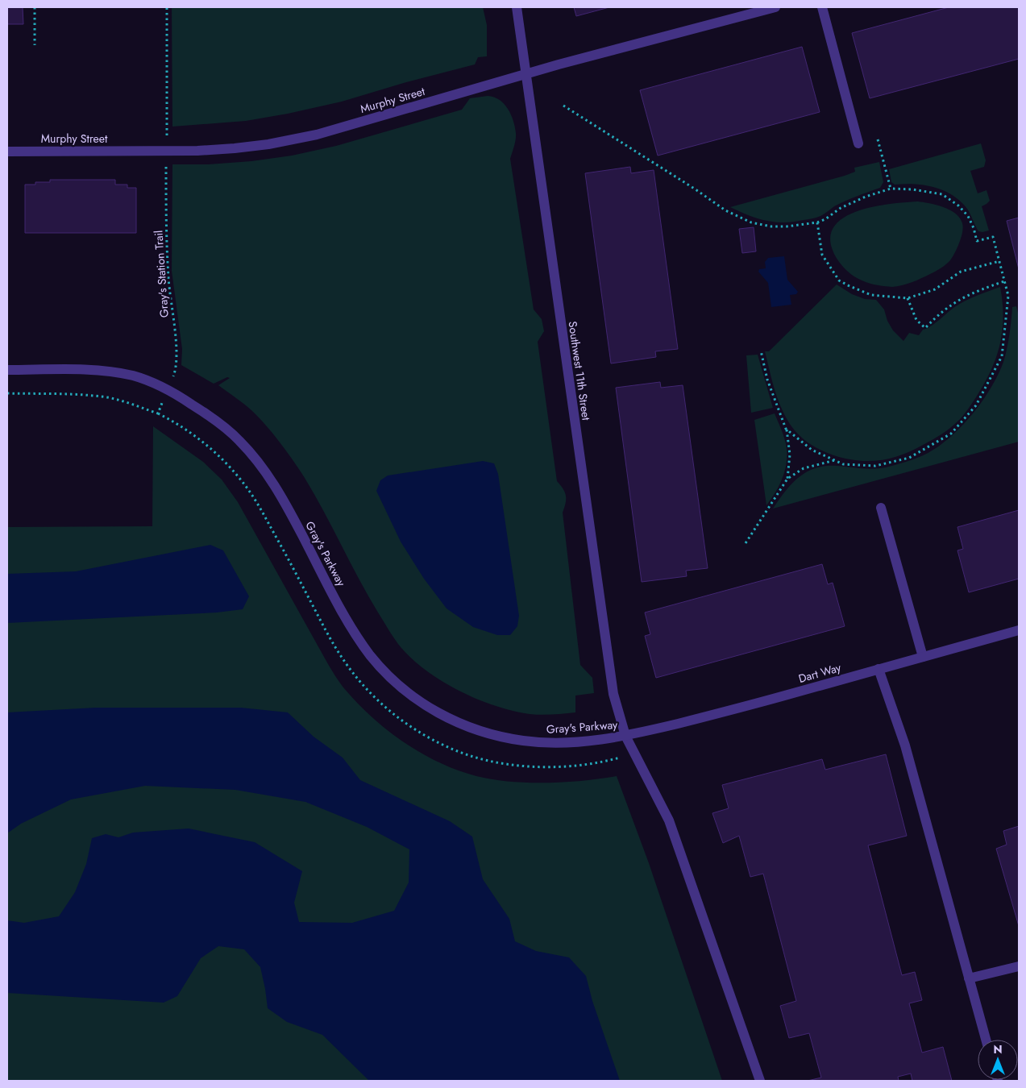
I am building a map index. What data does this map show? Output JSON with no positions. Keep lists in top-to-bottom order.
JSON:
{
  "streets": {
    "street": [
      "Murphy Street",
      "Southwest 11th Street",
      "Gray's Parkway",
      "Dart Way"
    ],
    "path": ["Gray's Station Trail"]
  },
  "crossings": [
    ["Murphy Street", "Southwest 11th Street"],
    ["Southwest 11th Street", "Gray's Parkway"],
    ["Southwest 11th Street", "Dart Way"],
    ["Gray's Parkway", "Dart Way"]
  ],
  "north": "top"
}
